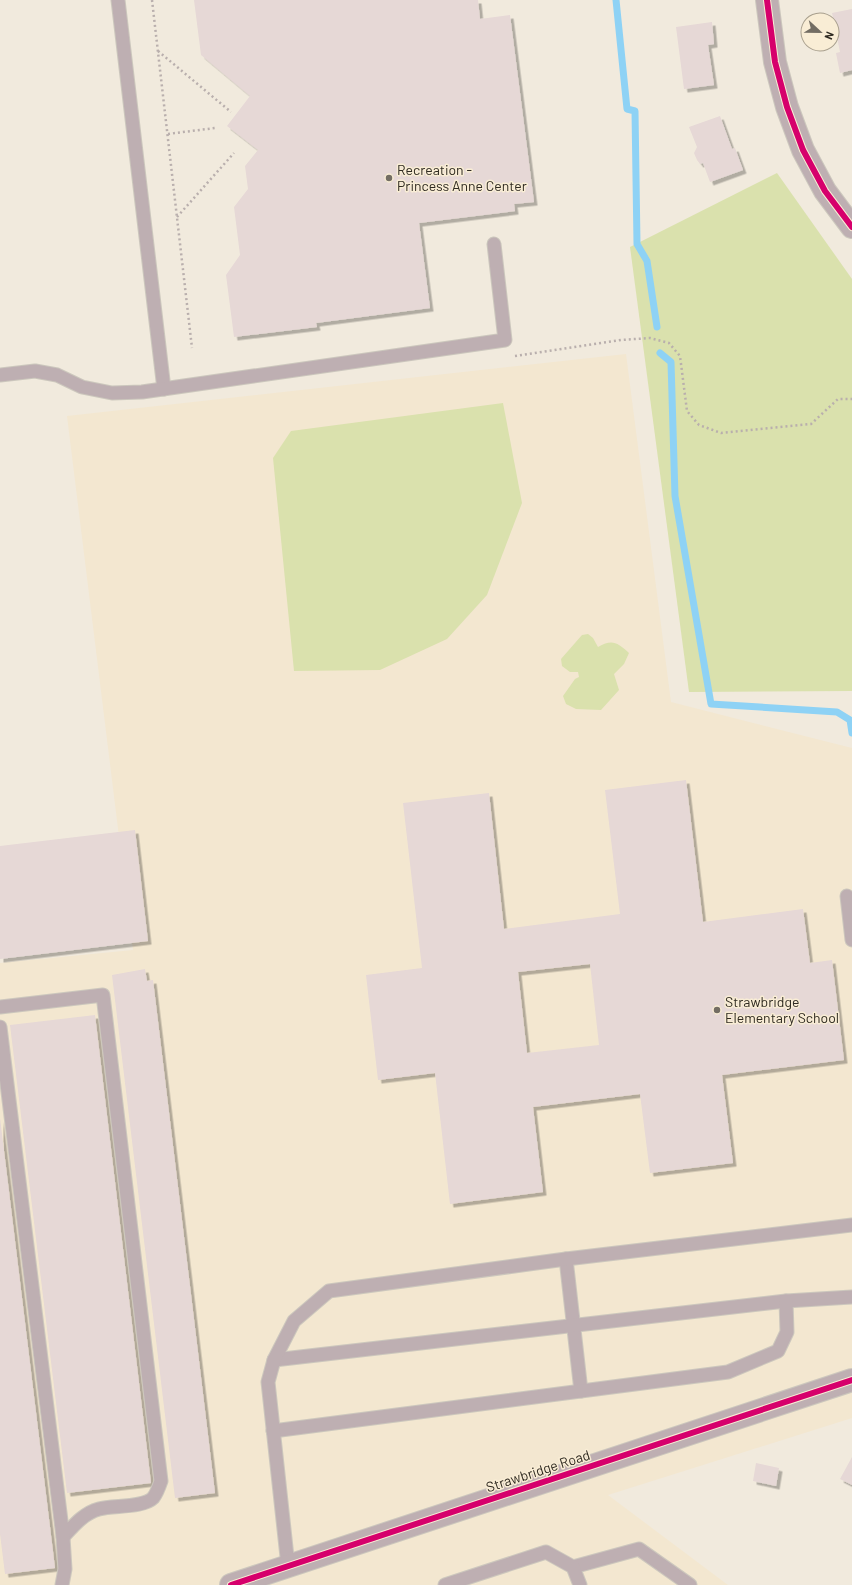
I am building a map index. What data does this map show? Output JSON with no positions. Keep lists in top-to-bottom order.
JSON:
{
  "streets": {
    "street": ["Strawbridge Road"]
  },
  "places": ["Recreation - Princess Anne Center", "Strawbridge Elementary School"],
  "north": "right"
}
